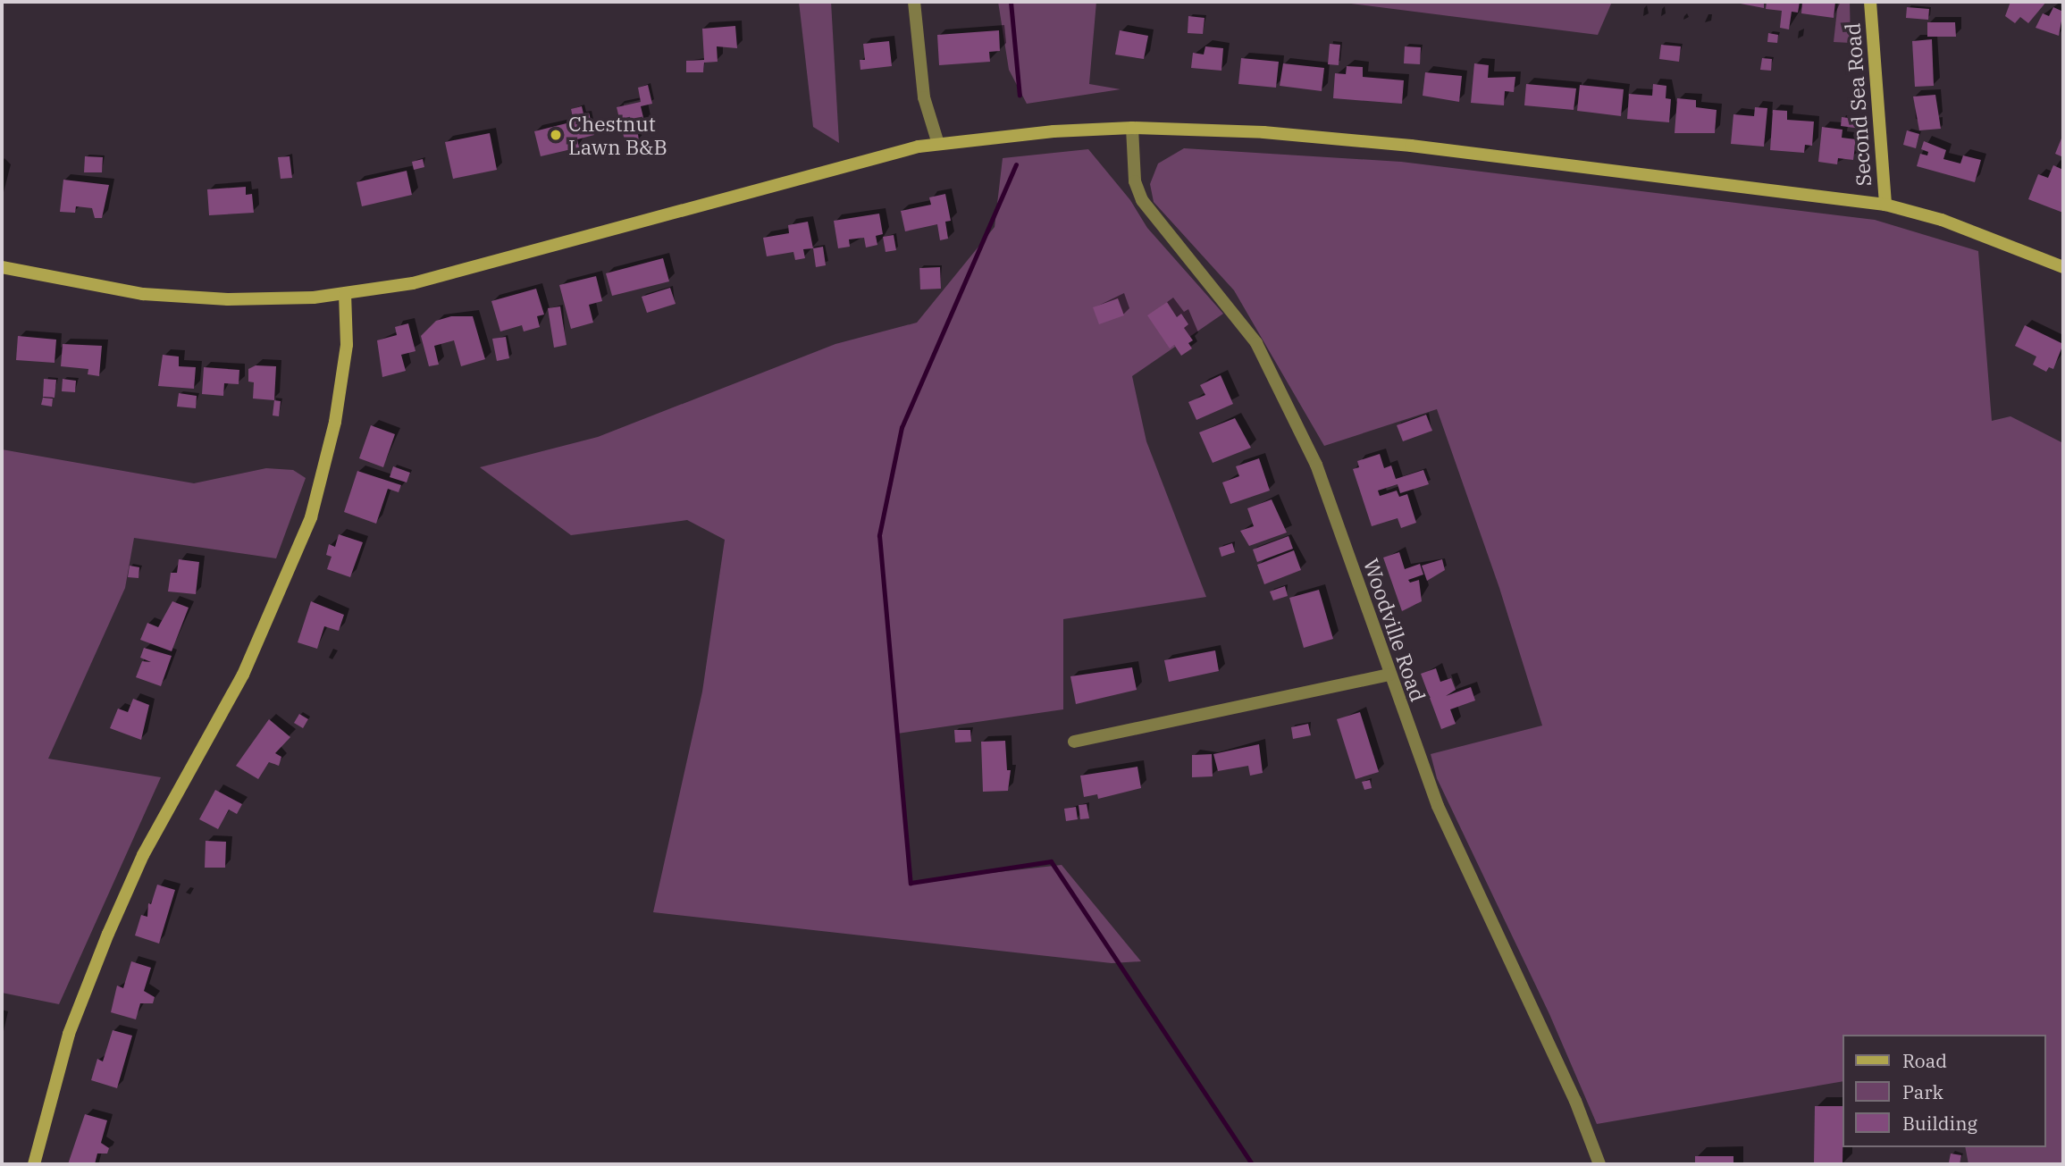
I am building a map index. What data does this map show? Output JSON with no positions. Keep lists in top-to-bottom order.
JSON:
{
  "streets": {
    "main road": ["Second Sea Road"],
    "street": ["Woodville Road"]
  },
  "places": ["Chestnut Lawn B&B"],
  "legend": ["Road", "Park", "Building"]
}
